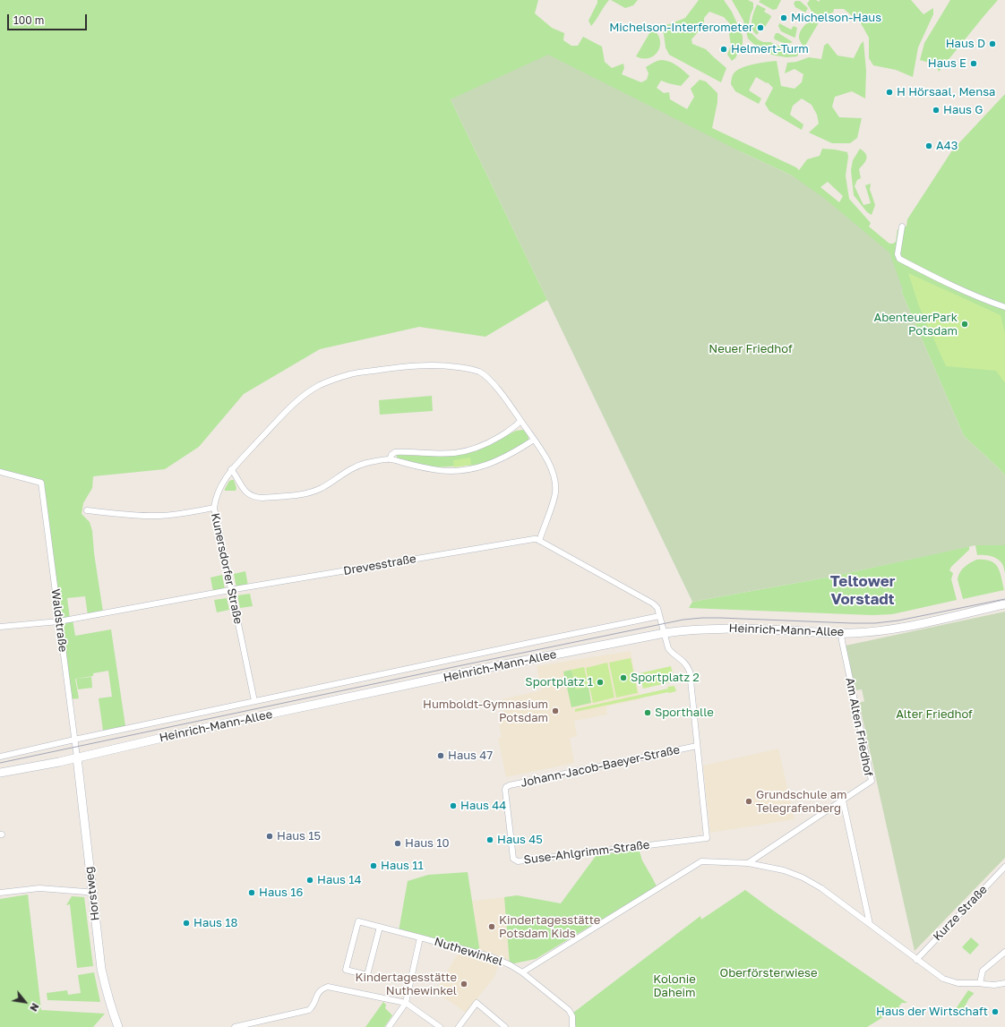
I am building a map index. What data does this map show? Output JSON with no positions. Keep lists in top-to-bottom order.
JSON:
{
  "streets": {
    "main road": ["Heinrich-Mann-Allee", "Horstweg"],
    "street": [
      "Drevesstraße",
      "Kunersdorfer Straße",
      "Waldstraße",
      "Am Alten Friedhof",
      "Johann-Jacob-Baeyer-Straße",
      "Suse-Ahlgrimm-Straße",
      "Kurze Straße",
      "Nuthewinkel"
    ]
  },
  "crossings": [
    ["Drevesstraße", "Kunersdorfer Straße"],
    ["Drevesstraße", "Waldstraße"],
    ["Drevesstraße", "Heinrich-Mann-Allee"],
    ["Drevesstraße", "Johann-Jacob-Baeyer-Straße"],
    ["Drevesstraße", "Suse-Ahlgrimm-Straße"],
    ["Kunersdorfer Straße", "Heinrich-Mann-Allee"],
    ["Waldstraße", "Heinrich-Mann-Allee"],
    ["Waldstraße", "Horstweg"],
    ["Heinrich-Mann-Allee", "Am Alten Friedhof"],
    ["Heinrich-Mann-Allee", "Horstweg"],
    ["Johann-Jacob-Baeyer-Straße", "Suse-Ahlgrimm-Straße"]
  ],
  "districts": ["Teltower Vorstadt"],
  "parks": [
    "Neuer Friedhof",
    "Alter Friedhof",
    "Oberförsterwiese",
    "Kolonie Daheim"
  ],
  "places": [
    "Michelson-Haus",
    "Michelson-Interferometer",
    "Haus D",
    "Helmert-Turm",
    "Haus E",
    "H Hörsaal, Mensa",
    "Haus G",
    "A43",
    "AbenteuerPark Potsdam",
    "Sportplatz 2",
    "Sportplatz 1",
    "Humboldt-Gymnasium Potsdam",
    "Sporthalle",
    "Haus 47",
    "Grundschule am Telegrafenberg",
    "Haus 44",
    "Haus 15",
    "Haus 45",
    "Haus 10",
    "Haus 11",
    "Haus 14",
    "Haus 16",
    "Haus 18",
    "Kindertagesstätte Potsdam Kids",
    "Kindertagesstätte Nuthewinkel",
    "Haus der Wirtschaft"
  ],
  "scale_bar": "100 m",
  "north": "bottom right"
}
